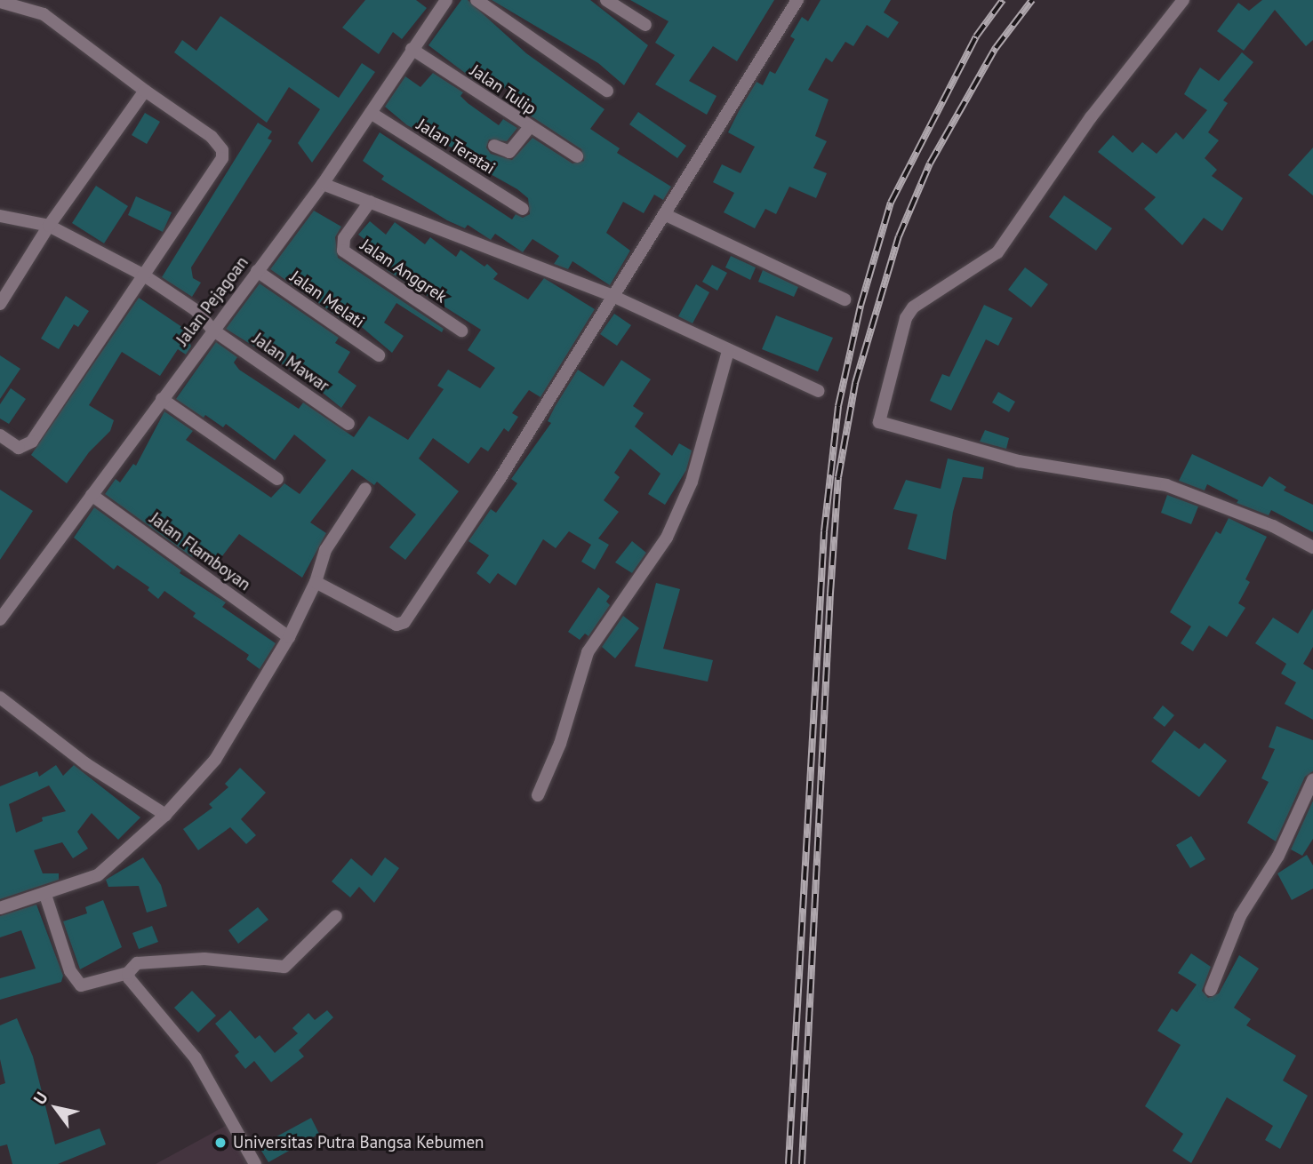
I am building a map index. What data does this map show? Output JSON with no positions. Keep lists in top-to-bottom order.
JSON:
{
  "streets": {
    "street": [
      "Jalan Tulip",
      "Jalan Teratai",
      "Jalan Anggrek",
      "Jalan Melati",
      "Jalan Pejagoan",
      "Jalan Mawar",
      "Jalan Flamboyan"
    ]
  },
  "crossings": [
    ["Jalan Tulip", "Jalan Pejagoan"],
    ["Jalan Teratai", "Jalan Pejagoan"],
    ["Jalan Melati", "Jalan Pejagoan"],
    ["Jalan Pejagoan", "Jalan Mawar"],
    ["Jalan Pejagoan", "Jalan Flamboyan"]
  ],
  "places": ["Universitas Putra Bangsa Kebumen"],
  "north": "top left"
}
